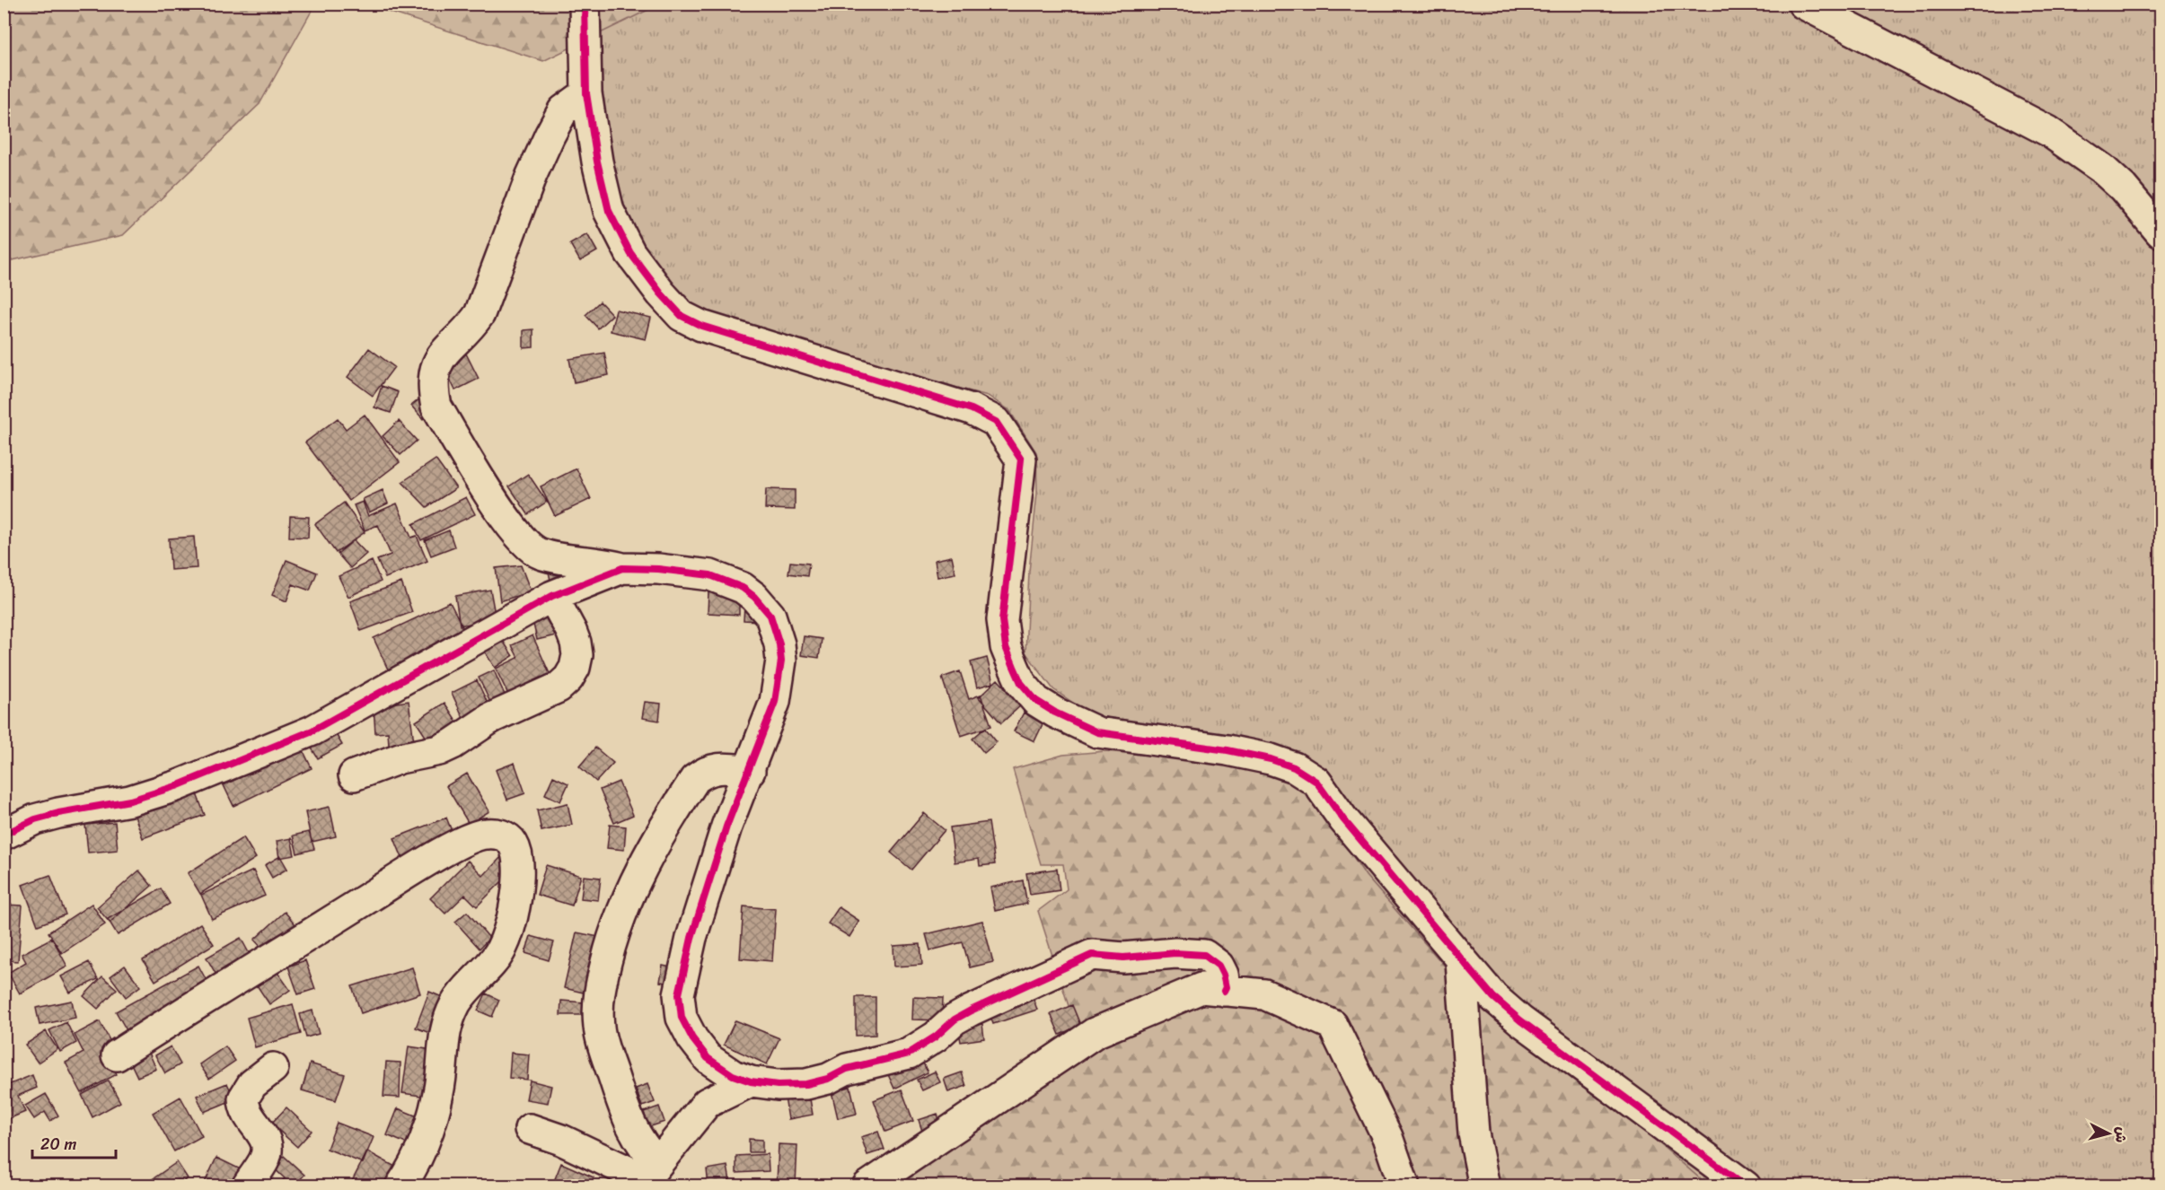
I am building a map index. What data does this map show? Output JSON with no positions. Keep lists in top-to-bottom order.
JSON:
{
  "scale_bar": "20 m",
  "north": "right"
}
